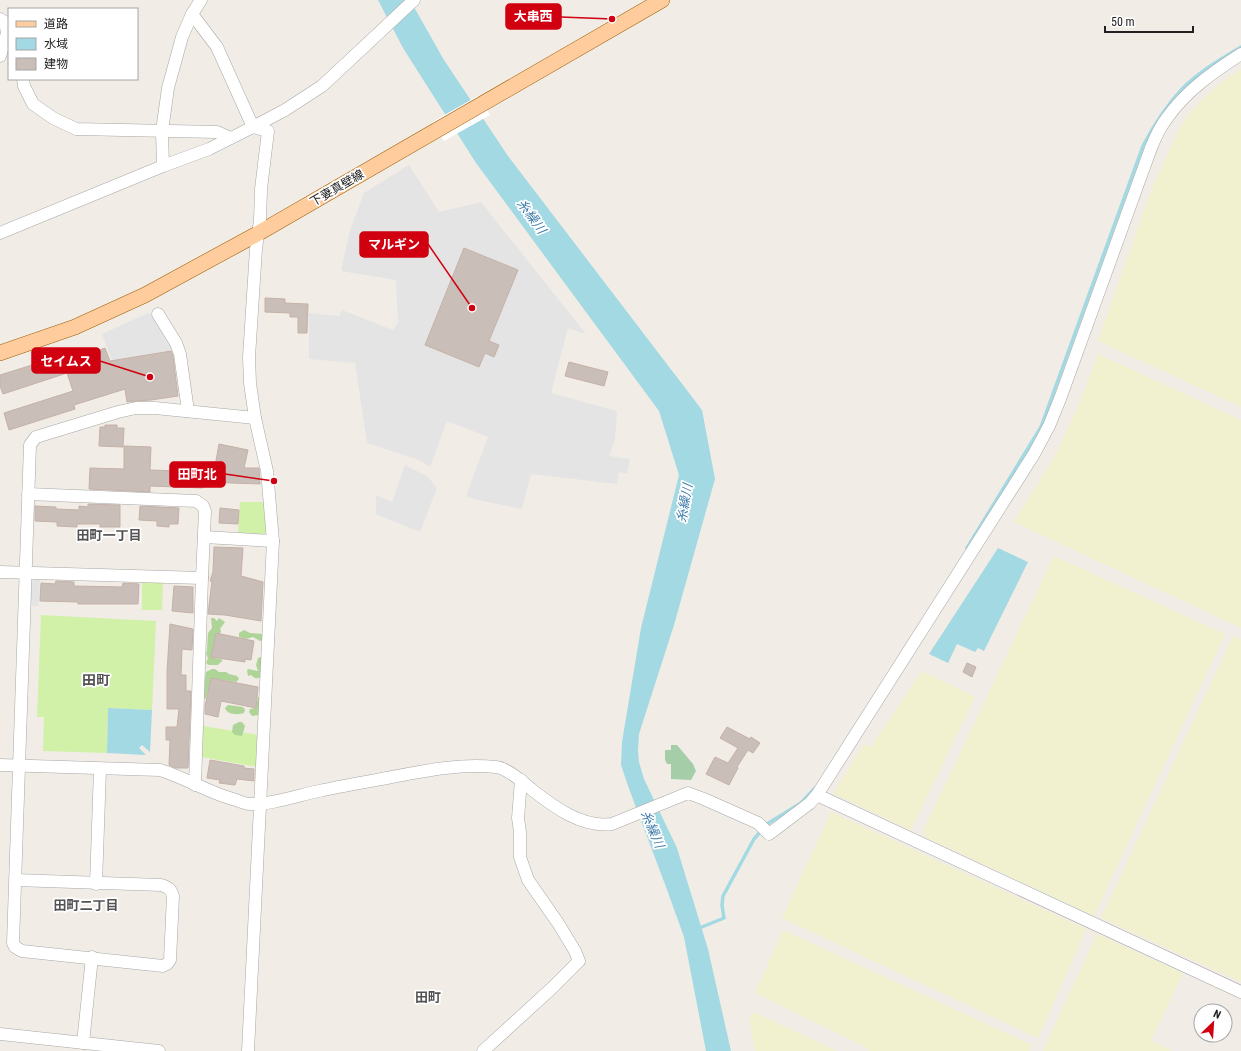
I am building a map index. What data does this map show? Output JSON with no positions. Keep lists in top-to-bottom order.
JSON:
{
  "streets": {
    "main road": ["下妻真壁線"]
  },
  "districts": [
    "田町一丁目",
    "田町",
    "田町二丁目",
    "田町"
  ],
  "water": ["糸繰川"],
  "places": [
    "大串西",
    "マルギン",
    "セイムス",
    "田町北"
  ],
  "legend": ["道路", "水域", "建物"],
  "scale_bar": "50 m",
  "north": "top right"
}
